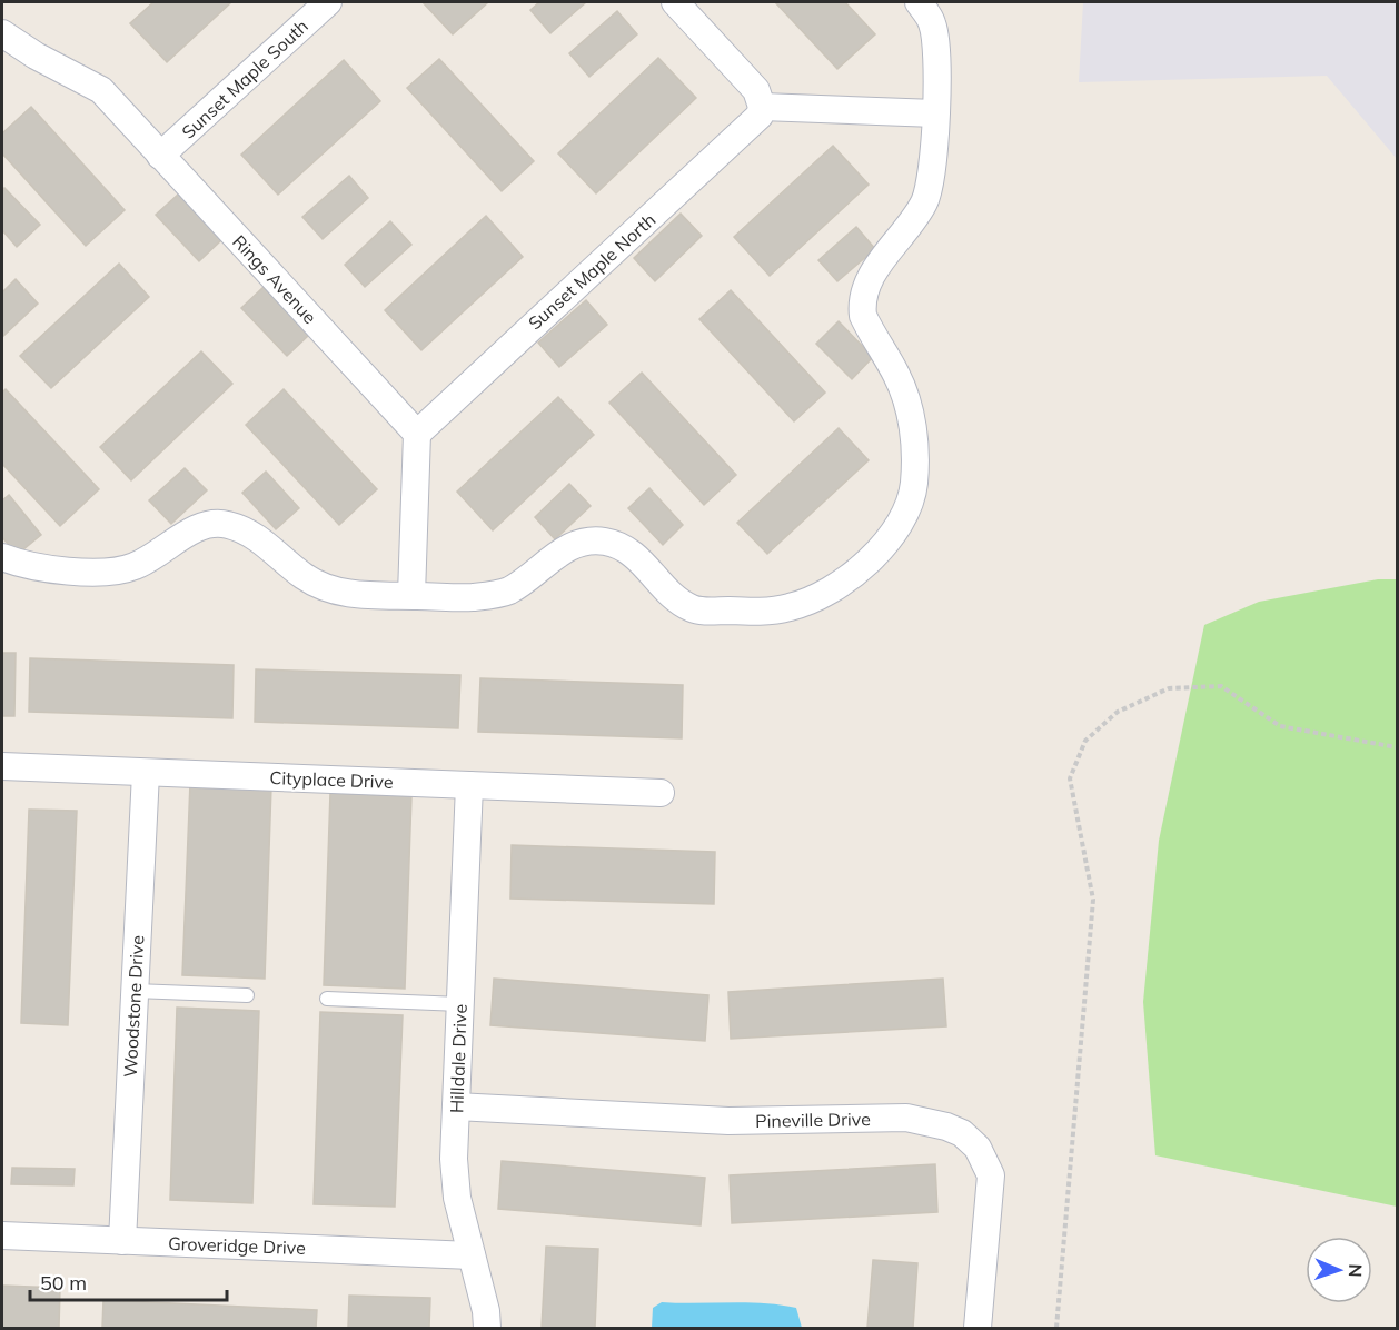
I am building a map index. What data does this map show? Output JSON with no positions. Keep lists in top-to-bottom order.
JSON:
{
  "streets": {
    "street": [
      "Sunset Maple South",
      "Sunset Maple North",
      "Rings Avenue",
      "Cityplace Drive",
      "Woodstone Drive",
      "Hilldale Drive",
      "Pineville Drive",
      "Groveridge Drive"
    ]
  },
  "crossings": [
    ["Sunset Maple South", "Rings Avenue"],
    ["Sunset Maple North", "Rings Avenue"],
    ["Cityplace Drive", "Woodstone Drive"],
    ["Cityplace Drive", "Hilldale Drive"],
    ["Woodstone Drive", "Groveridge Drive"],
    ["Hilldale Drive", "Pineville Drive"],
    ["Hilldale Drive", "Groveridge Drive"]
  ],
  "scale_bar": "50 m",
  "north": "right"
}
